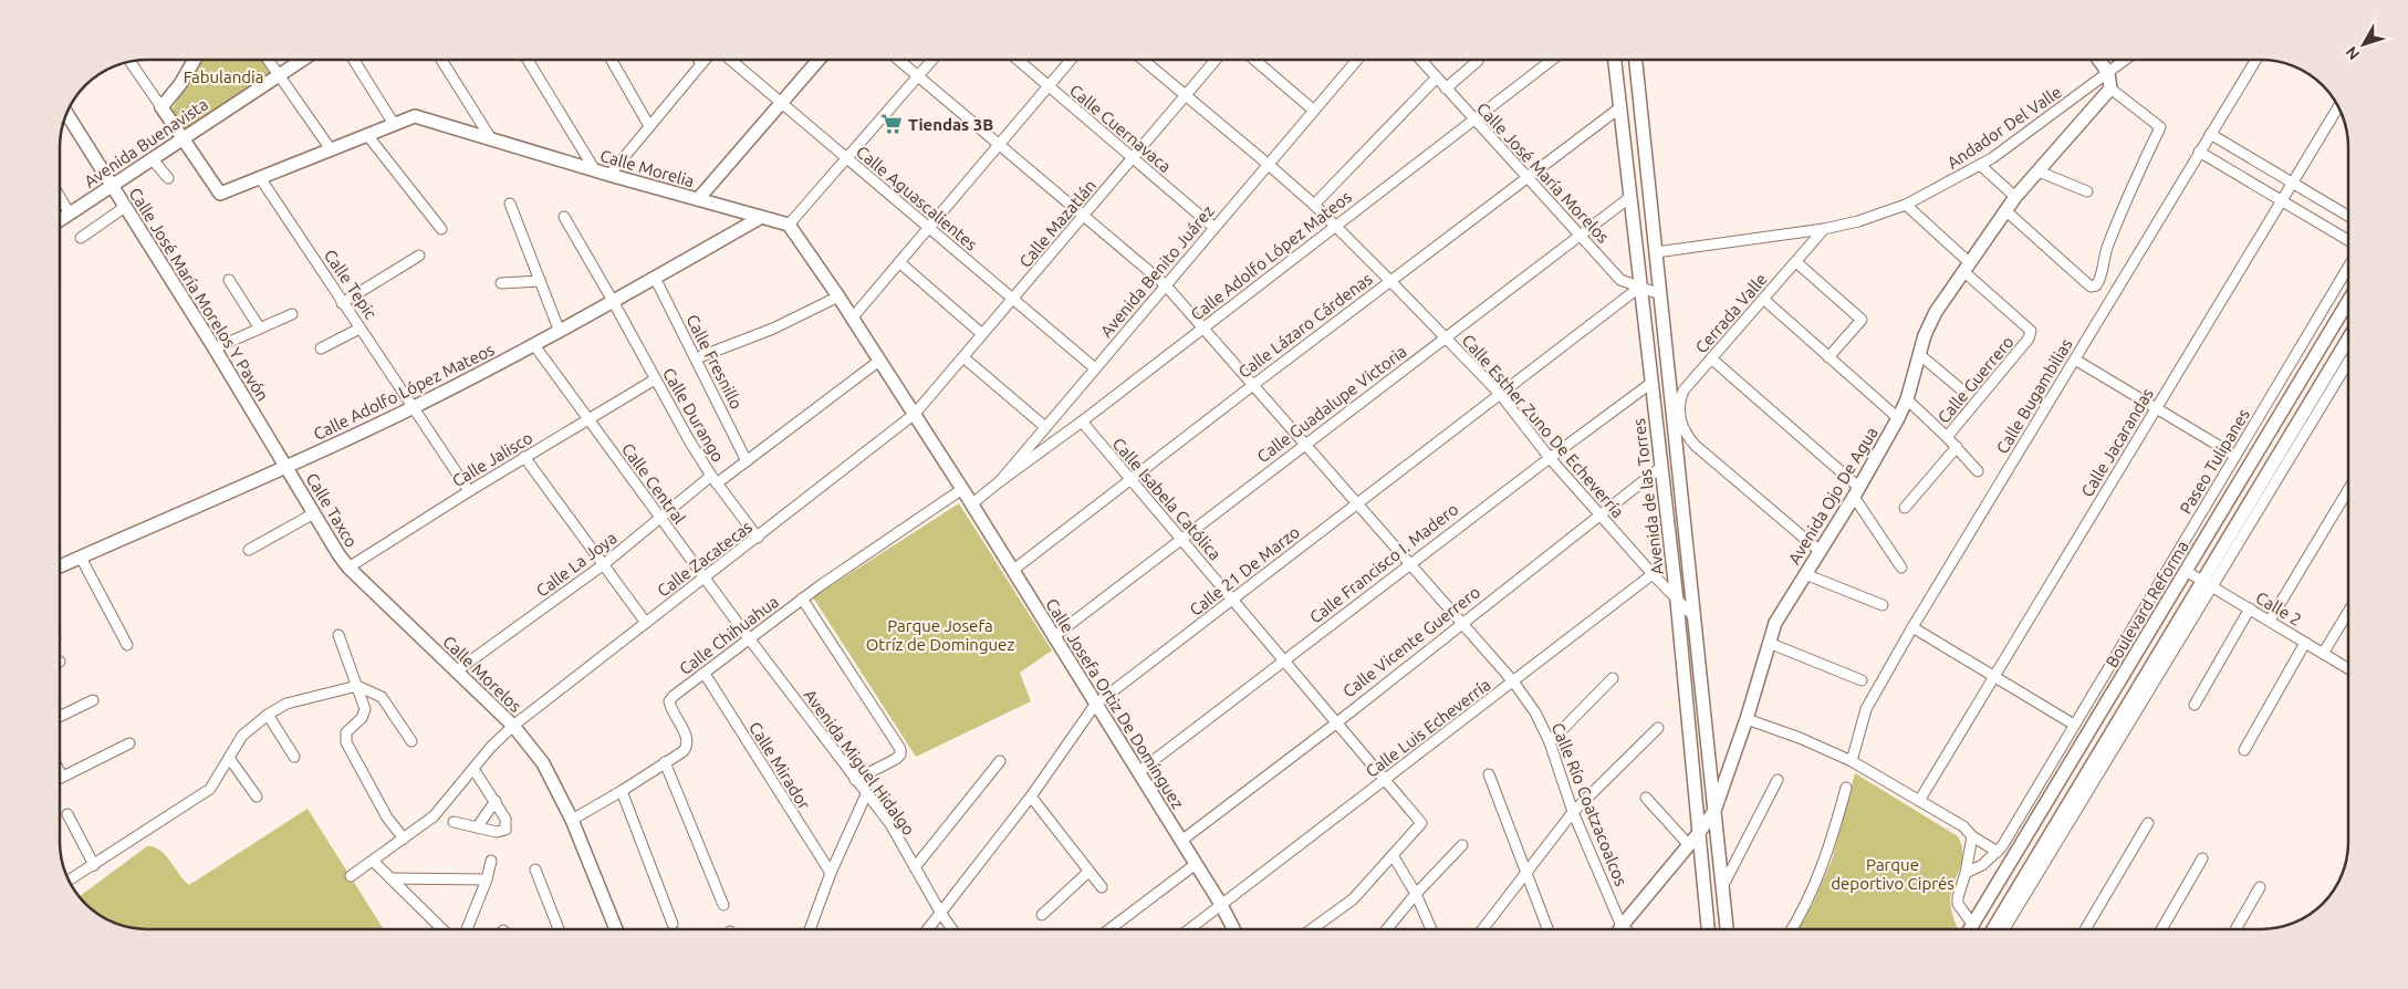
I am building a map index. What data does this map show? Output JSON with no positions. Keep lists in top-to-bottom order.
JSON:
{
  "streets": {
    "main road": [
      "Avenida Buenavista",
      "Calle Morelia",
      "Calle Adolfo López Mateos",
      "Calle José María Morelos Y Pavón",
      "Avenida Ojo De Agua",
      "Avenida de las Torres",
      "Calle Taxco",
      "Boulevard Reforma",
      "Calle Morelos",
      "Calle Josefa Ortiz De Domínguez"
    ],
    "street": [
      "Andador Del Valle",
      "Calle Cuernavaca",
      "Calle José María Morelos",
      "Calle Aguascalientes",
      "Calle Mazatlán",
      "Avenida Benito Juárez",
      "Calle Tepic",
      "Cerrada Valle",
      "Calle Lázaro Cárdenas",
      "Calle Fresnillo",
      "Calle Guerrero",
      "Calle Bugambilias",
      "Calle Guadalupe Victoria",
      "Calle Durango",
      "Calle Esther Zuno De Echeverría",
      "Calle Jacarandas",
      "Calle Jalisco",
      "Paseo Tulipanes",
      "Calle Central",
      "Calle Isabela Católica",
      "Calle Zacatecas",
      "Calle Francisco I. Madero",
      "Calle La Joya",
      "Calle 21 De Marzo",
      "Calle 2",
      "Calle Chihuahua",
      "Calle Vicente Guerrero",
      "Calle Luis Echeverría",
      "Avenida Miguel Hidalgo",
      "Calle Mirador",
      "Calle Río Coatzacoalcos"
    ]
  },
  "crossings": [
    ["Andador Del Valle", "Cerrada Valle"],
    ["Andador Del Valle", "Avenida de las Torres"],
    ["Calle Cuernavaca", "Calle Mazatlán"],
    ["Calle Cuernavaca", "Avenida Benito Juárez"],
    ["Avenida Buenavista", "Calle José María Morelos Y Pavón"],
    ["Calle Morelia", "Calle Adolfo López Mateos"],
    ["Calle José María Morelos", "Calle Adolfo López Mateos"],
    ["Calle José María Morelos", "Calle Lázaro Cárdenas"],
    ["Calle José María Morelos", "Calle Guadalupe Victoria"],
    ["Calle José María Morelos", "Avenida de las Torres"],
    ["Calle José María Morelos", "Calle 21 De Marzo"],
    ["Calle Aguascalientes", "Calle Mazatlán"],
    ["Calle Aguascalientes", "Avenida Benito Juárez"],
    ["Calle Mazatlán", "Calle Esther Zuno De Echeverría"],
    ["Calle Mazatlán", "Calle Zacatecas"],
    ["Calle Mazatlán", "Calle Río Coatzacoalcos"],
    ["Calle Adolfo López Mateos", "Avenida Benito Juárez"],
    ["Calle Adolfo López Mateos", "Calle Tepic"],
    ["Calle Adolfo López Mateos", "Calle José María Morelos Y Pavón"],
    ["Calle Adolfo López Mateos", "Calle Fresnillo"],
    ["Calle Adolfo López Mateos", "Calle Durango"],
    ["Calle Adolfo López Mateos", "Calle Esther Zuno De Echeverría"],
    ["Calle Adolfo López Mateos", "Calle Central"],
    ["Calle Adolfo López Mateos", "Calle Isabela Católica"],
    ["Calle Adolfo López Mateos", "Calle Taxco"],
    ["Calle Adolfo López Mateos", "Calle Río Coatzacoalcos"],
    ["Avenida Benito Juárez", "Calle Esther Zuno De Echeverría"],
    ["Avenida Benito Juárez", "Calle Josefa Ortiz De Domínguez"],
    ["Avenida Benito Juárez", "Calle Río Coatzacoalcos"],
    ["Calle Tepic", "Calle Jalisco"],
    ["Calle José María Morelos Y Pavón", "Calle Taxco"],
    ["Cerrada Valle", "Avenida Ojo De Agua"],
    ["Calle Lázaro Cárdenas", "Calle Esther Zuno De Echeverría"],
    ["Calle Lázaro Cárdenas", "Avenida de las Torres"],
    ["Calle Lázaro Cárdenas", "Calle Isabela Católica"],
    ["Calle Lázaro Cárdenas", "Calle Josefa Ortiz De Domínguez"],
    ["Calle Lázaro Cárdenas", "Calle Río Coatzacoalcos"],
    ["Calle Fresnillo", "Calle La Joya"],
    ["Calle Guerrero", "Avenida Ojo De Agua"],
    ["Calle Guadalupe Victoria", "Calle Esther Zuno De Echeverría"],
    ["Calle Guadalupe Victoria", "Avenida de las Torres"],
    ["Calle Guadalupe Victoria", "Calle Isabela Católica"],
    ["Calle Guadalupe Victoria", "Calle Josefa Ortiz De Domínguez"],
    ["Calle Guadalupe Victoria", "Calle Río Coatzacoalcos"],
    ["Calle Durango", "Calle Jalisco"],
    ["Calle Durango", "Calle Zacatecas"],
    ["Calle Durango", "Calle La Joya"],
    ["Calle Esther Zuno De Echeverría", "Avenida de las Torres"],
    ["Calle Esther Zuno De Echeverría", "Calle Francisco I. Madero"],
    ["Calle Esther Zuno De Echeverría", "Calle 21 De Marzo"],
    ["Calle Esther Zuno De Echeverría", "Calle Vicente Guerrero"],
    ["Calle Esther Zuno De Echeverría", "Calle Luis Echeverría"],
    ["Calle Jalisco", "Calle Central"],
    ["Calle Jalisco", "Calle Taxco"],
    ["Calle Jalisco", "Calle Morelos"],
    ["Calle Central", "Calle Zacatecas"],
    ["Calle Central", "Calle La Joya"],
    ["Calle Central", "Calle Chihuahua"],
    ["Calle Central", "Avenida Miguel Hidalgo"],
    ["Avenida Ojo De Agua", "Avenida de las Torres"],
    ["Avenida de las Torres", "Calle Francisco I. Madero"],
    ["Avenida de las Torres", "Calle 21 De Marzo"],
    ["Avenida de las Torres", "Calle Vicente Guerrero"],
    ["Calle Isabela Católica", "Calle Francisco I. Madero"],
    ["Calle Isabela Católica", "Calle 21 De Marzo"],
    ["Calle Isabela Católica", "Calle Vicente Guerrero"],
    ["Calle Isabela Católica", "Calle Luis Echeverría"],
    ["Calle Taxco", "Calle Morelos"],
    ["Calle Zacatecas", "Calle Morelos"],
    ["Calle Francisco I. Madero", "Calle Josefa Ortiz De Domínguez"],
    ["Calle Francisco I. Madero", "Calle Río Coatzacoalcos"],
    ["Calle La Joya", "Calle Morelos"],
    ["Calle 21 De Marzo", "Calle Josefa Ortiz De Domínguez"],
    ["Calle 21 De Marzo", "Avenida Miguel Hidalgo"],
    ["Calle 21 De Marzo", "Calle Río Coatzacoalcos"],
    ["Boulevard Reforma", "Calle 2"],
    ["Calle Chihuahua", "Calle Morelos"],
    ["Calle Chihuahua", "Calle Josefa Ortiz De Domínguez"],
    ["Calle Chihuahua", "Avenida Miguel Hidalgo"],
    ["Calle Chihuahua", "Calle Mirador"],
    ["Calle Vicente Guerrero", "Calle Josefa Ortiz De Domínguez"],
    ["Calle Vicente Guerrero", "Calle Río Coatzacoalcos"],
    ["Calle Josefa Ortiz De Domínguez", "Calle Luis Echeverría"],
    ["Calle Luis Echeverría", "Calle Río Coatzacoalcos"]
  ],
  "parks": ["Fabulandia", "Parque Josefa Otríz de Dominguez", "Parque deportivo Ciprés"],
  "places": {
    "supermarket": ["Tiendas 3B"]
  },
  "north": "bottom left"
}
